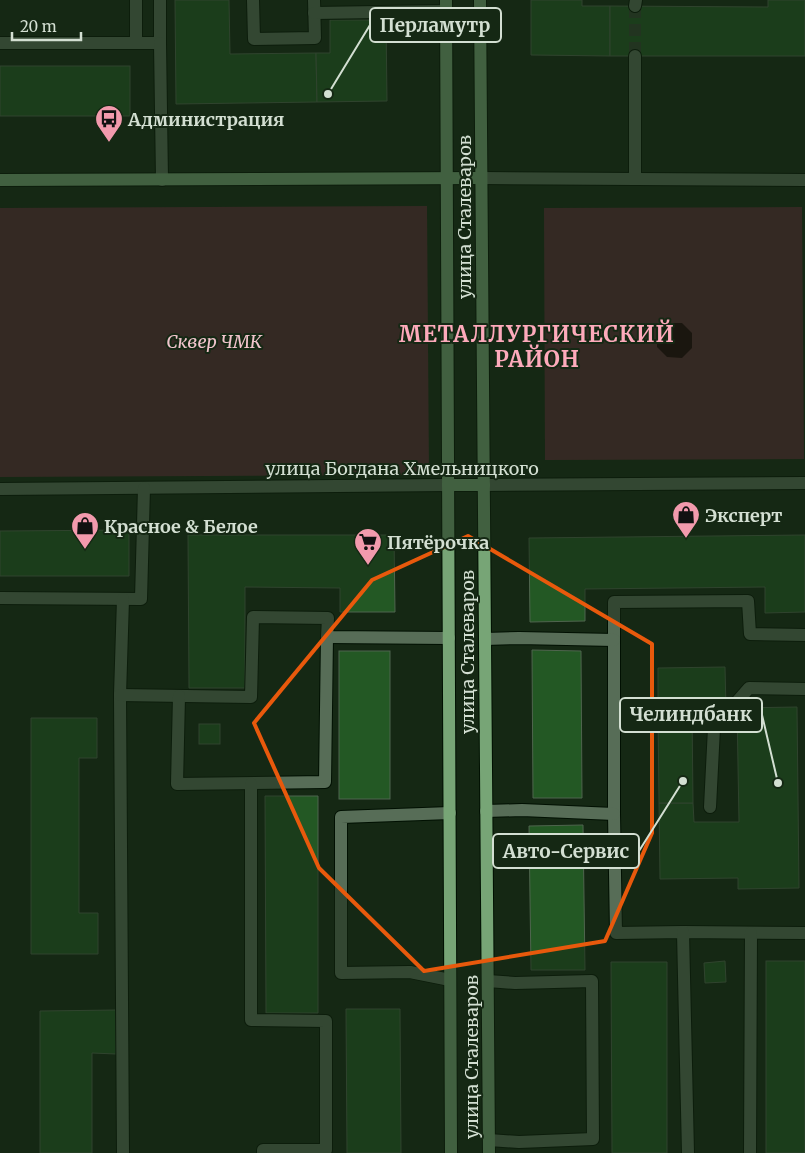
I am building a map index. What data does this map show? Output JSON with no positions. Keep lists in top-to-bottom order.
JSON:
{
  "streets": {
    "main road": ["улица Сталеваров", "улица Богдана Хмельницкого"]
  },
  "crossings": [
    ["улица Сталеваров", "улица Богдана Хмельницкого"]
  ],
  "districts": ["МЕТАЛЛУРГИЧЕСКИЙ РАЙОН"],
  "parks": ["Сквер ЧМК"],
  "places": {
    "other": ["Перламутр", "Авто-Сервис", "Челиндбанк"],
    "bus stop": ["Администрация"],
    "shop": ["Эксперт", "Красное & Белое"],
    "supermarket": ["Пятёрочка"]
  },
  "scale_bar": "20 m"
}
